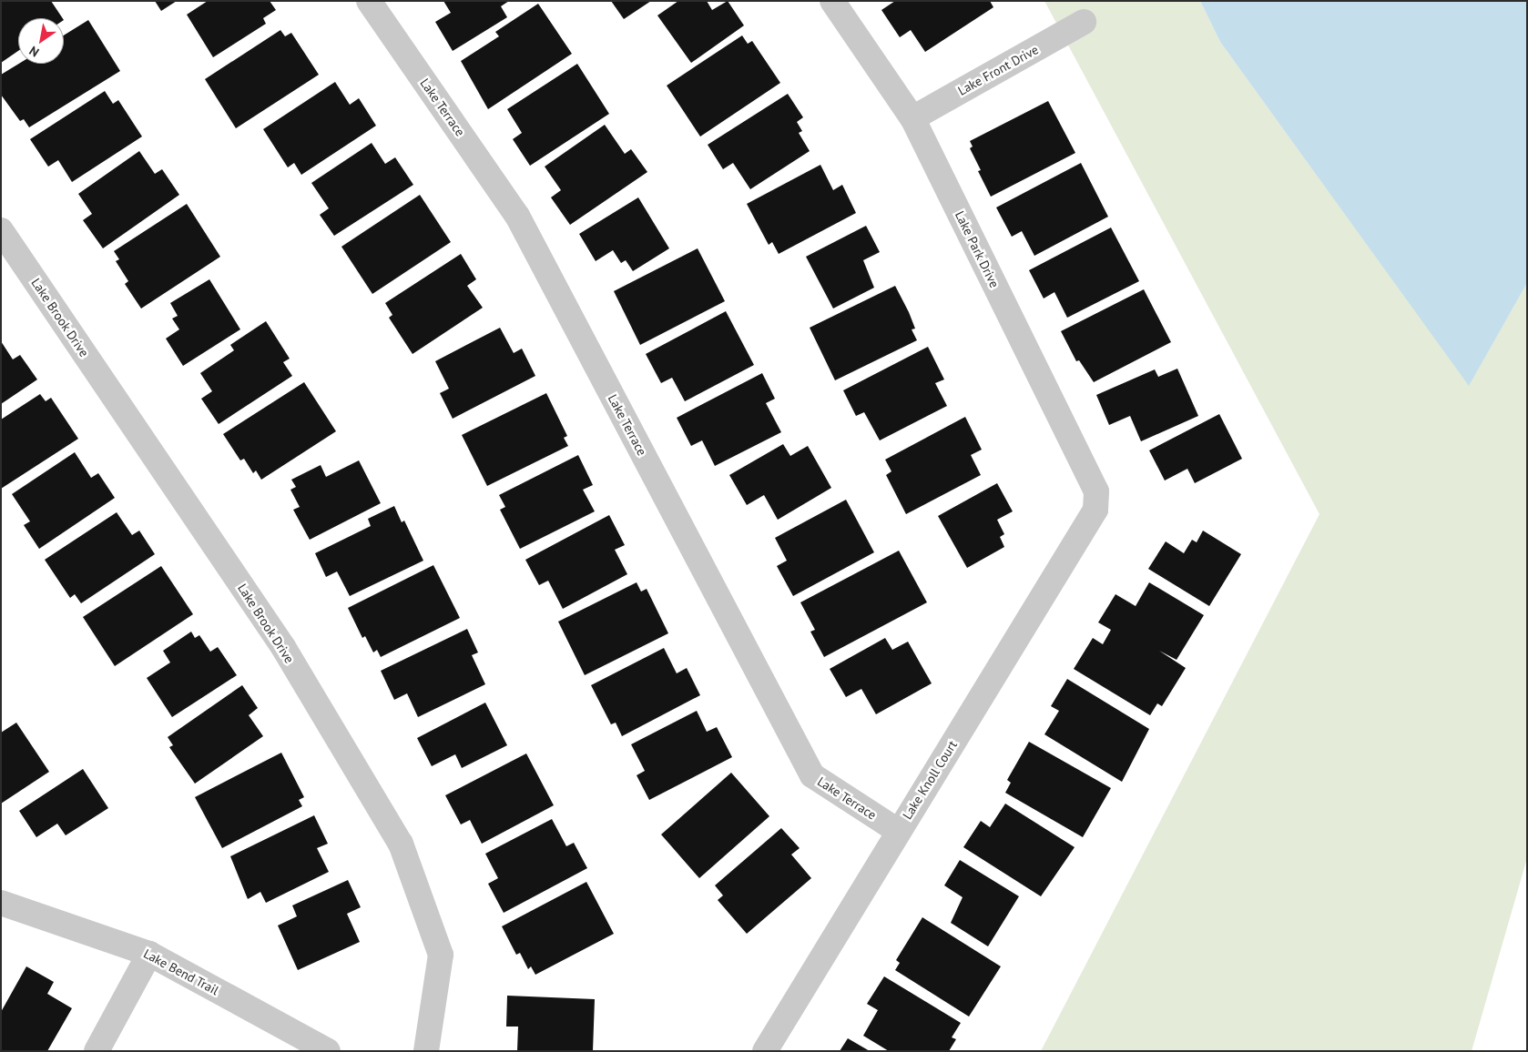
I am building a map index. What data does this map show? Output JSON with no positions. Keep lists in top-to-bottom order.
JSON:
{
  "streets": {
    "street": [
      "Lake Front Drive",
      "Lake Terrace",
      "Lake Park Drive",
      "Lake Brook Drive",
      "Lake Knoll Court",
      "Lake Bend Trail"
    ]
  },
  "crossings": [
    ["Lake Front Drive", "Lake Park Drive"],
    ["Lake Terrace", "Lake Knoll Court"],
    ["Lake Park Drive", "Lake Knoll Court"]
  ],
  "north": "bottom left"
}
